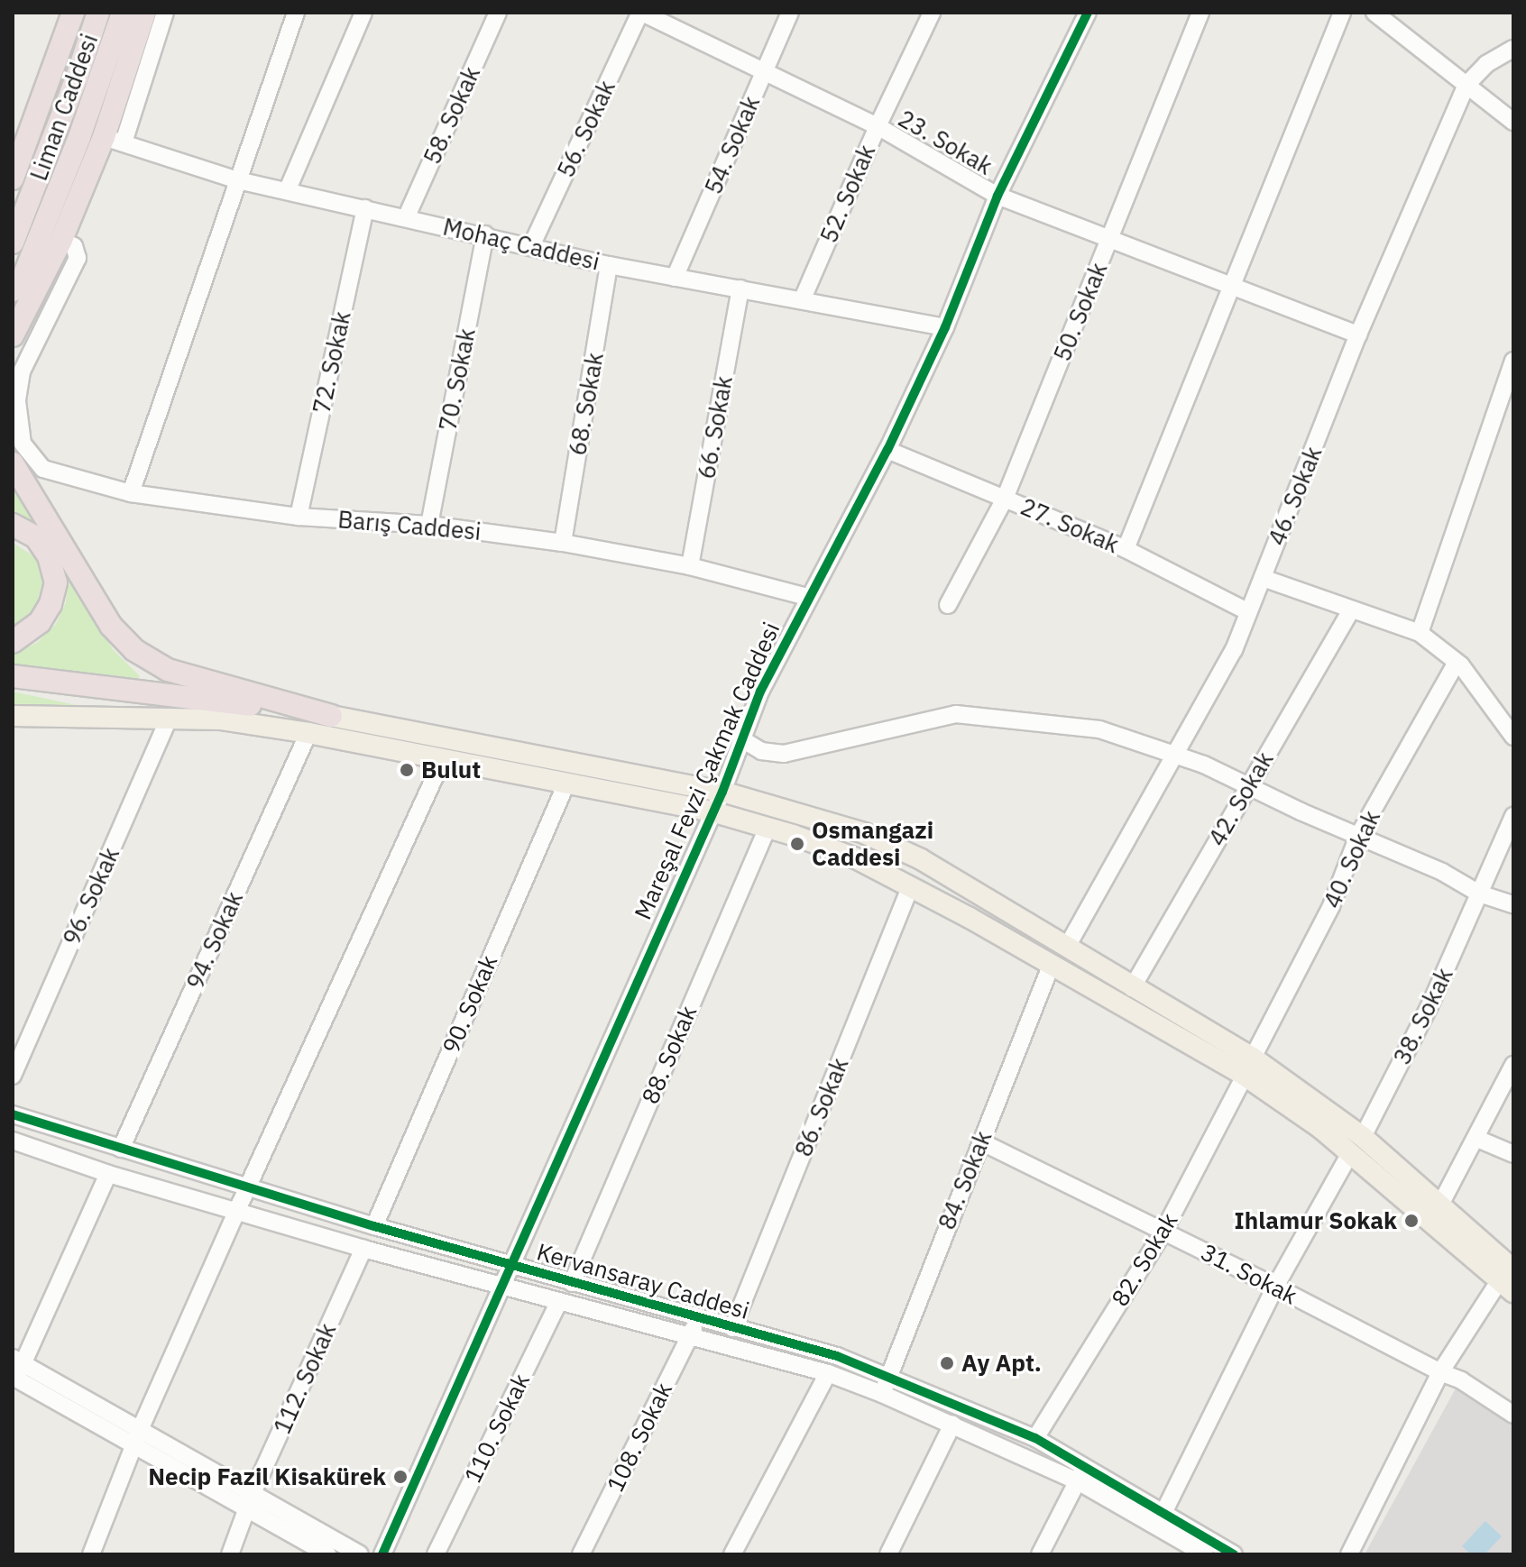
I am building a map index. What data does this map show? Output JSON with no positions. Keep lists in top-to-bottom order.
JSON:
{
  "streets": {
    "highway": ["Liman Caddesi"],
    "street": [
      "58. Sokak",
      "56. Sokak",
      "23. Sokak",
      "54. Sokak",
      "52. Sokak",
      "Mohaç Caddesi",
      "50. Sokak",
      "72. Sokak",
      "70. Sokak",
      "68. Sokak",
      "66. Sokak",
      "46. Sokak",
      "Barış Caddesi",
      "27. Sokak",
      "Mareşal Fevzi Çakmak Caddesi",
      "42. Sokak",
      "40. Sokak",
      "96. Sokak",
      "94. Sokak",
      "90. Sokak",
      "38. Sokak",
      "88. Sokak",
      "86. Sokak",
      "84. Sokak",
      "82. Sokak",
      "31. Sokak",
      "Kervansaray Caddesi",
      "112. Sokak",
      "110. Sokak",
      "108. Sokak"
    ]
  },
  "crossings": [
    ["58. Sokak", "Mohaç Caddesi"],
    ["56. Sokak", "23. Sokak"],
    ["56. Sokak", "Mohaç Caddesi"],
    ["23. Sokak", "54. Sokak"],
    ["23. Sokak", "52. Sokak"],
    ["23. Sokak", "50. Sokak"],
    ["23. Sokak", "46. Sokak"],
    ["23. Sokak", "Mareşal Fevzi Çakmak Caddesi"],
    ["54. Sokak", "Mohaç Caddesi"],
    ["52. Sokak", "Mohaç Caddesi"],
    ["Mohaç Caddesi", "72. Sokak"],
    ["Mohaç Caddesi", "70. Sokak"],
    ["Mohaç Caddesi", "68. Sokak"],
    ["Mohaç Caddesi", "66. Sokak"],
    ["Mohaç Caddesi", "Mareşal Fevzi Çakmak Caddesi"],
    ["50. Sokak", "27. Sokak"],
    ["72. Sokak", "Barış Caddesi"],
    ["70. Sokak", "Barış Caddesi"],
    ["68. Sokak", "Barış Caddesi"],
    ["66. Sokak", "Barış Caddesi"],
    ["46. Sokak", "27. Sokak"],
    ["Barış Caddesi", "Mareşal Fevzi Çakmak Caddesi"],
    ["27. Sokak", "Mareşal Fevzi Çakmak Caddesi"],
    ["Mareşal Fevzi Çakmak Caddesi", "Kervansaray Caddesi"],
    ["40. Sokak", "82. Sokak"],
    ["94. Sokak", "Kervansaray Caddesi"],
    ["90. Sokak", "Kervansaray Caddesi"],
    ["88. Sokak", "Kervansaray Caddesi"],
    ["86. Sokak", "Kervansaray Caddesi"],
    ["84. Sokak", "31. Sokak"],
    ["84. Sokak", "Kervansaray Caddesi"],
    ["82. Sokak", "31. Sokak"],
    ["82. Sokak", "Kervansaray Caddesi"],
    ["Kervansaray Caddesi", "112. Sokak"],
    ["Kervansaray Caddesi", "110. Sokak"],
    ["Kervansaray Caddesi", "108. Sokak"]
  ],
  "places": [
    "Bulut",
    "Osmangazi Caddesi",
    "Ihlamur Sokak",
    "Ay Apt.",
    "Necip Fazil Kisakürek"
  ]
}
